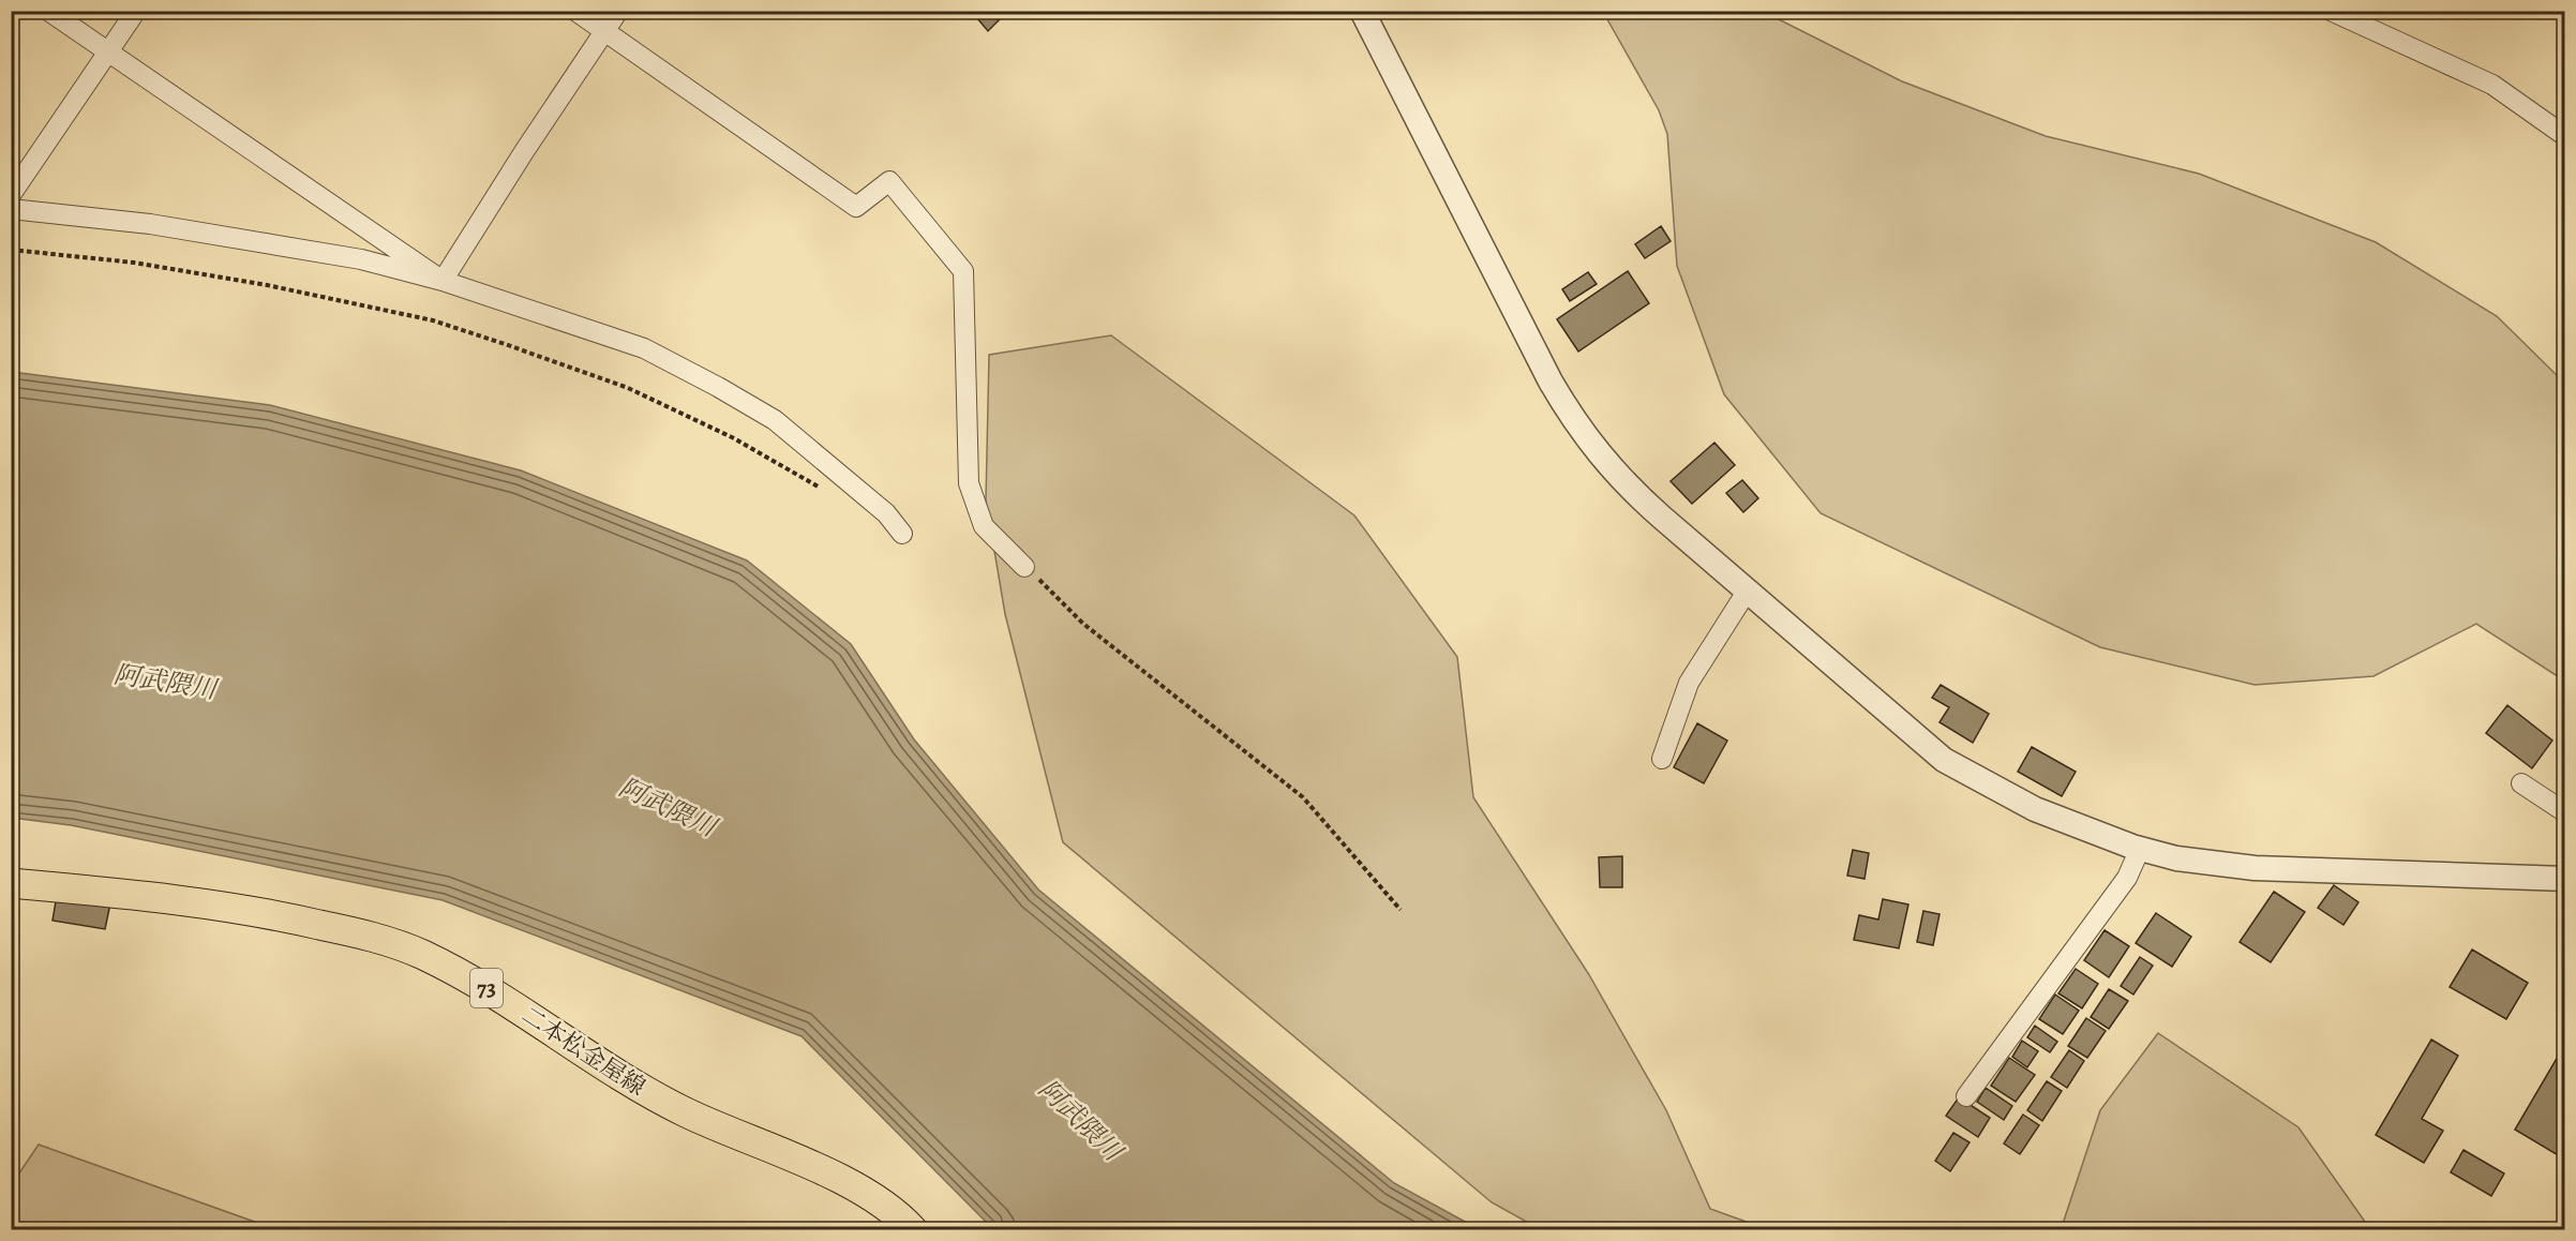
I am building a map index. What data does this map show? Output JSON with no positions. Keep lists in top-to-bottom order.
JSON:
{
  "streets": {
    "main road": ["73", "二本松金屋線"]
  },
  "water": ["阿武隈川"]
}
